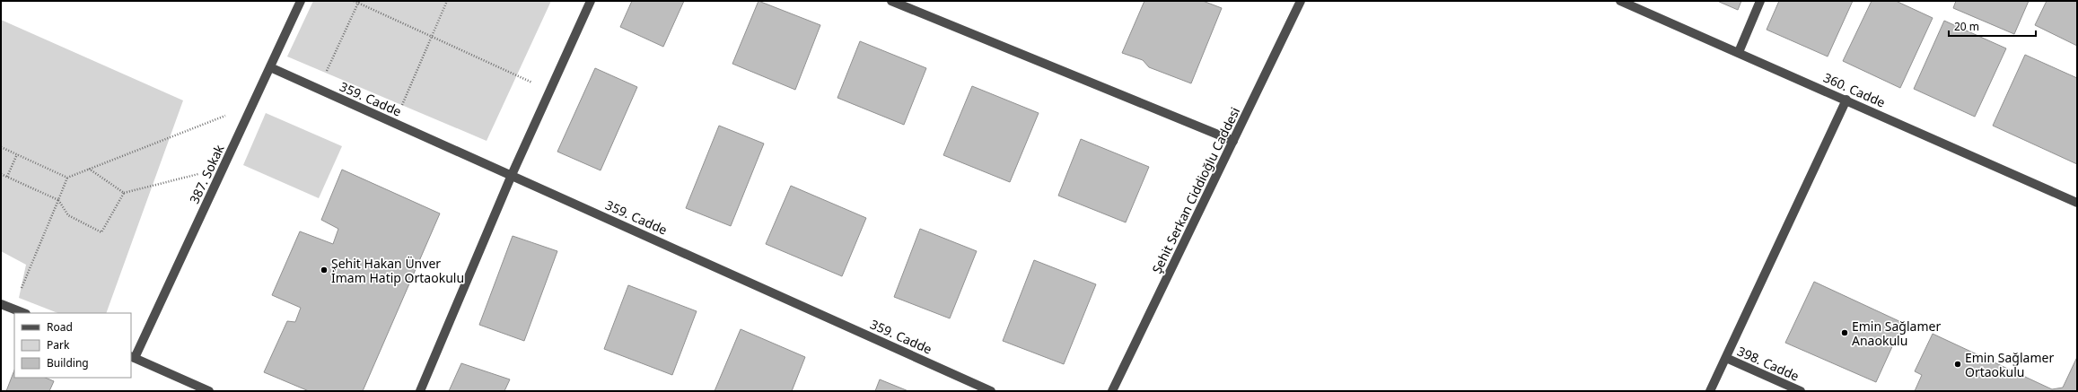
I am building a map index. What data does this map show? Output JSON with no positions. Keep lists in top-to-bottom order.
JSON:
{
  "streets": {
    "street": [
      "360. Cadde",
      "359. Cadde",
      "387. Sokak",
      "Şehit Serkan Ciddioğlu Caddesi",
      "398. Cadde"
    ]
  },
  "crossings": [
    ["359. Cadde", "387. Sokak"]
  ],
  "places": ["Şehit Hakan Ünver İmam Hatip Ortaokulu", "Emin Sağlamer Anaokulu", "Emin Sağlamer Ortaokulu"],
  "legend": ["Road", "Park", "Building"],
  "scale_bar": "20 m"
}
